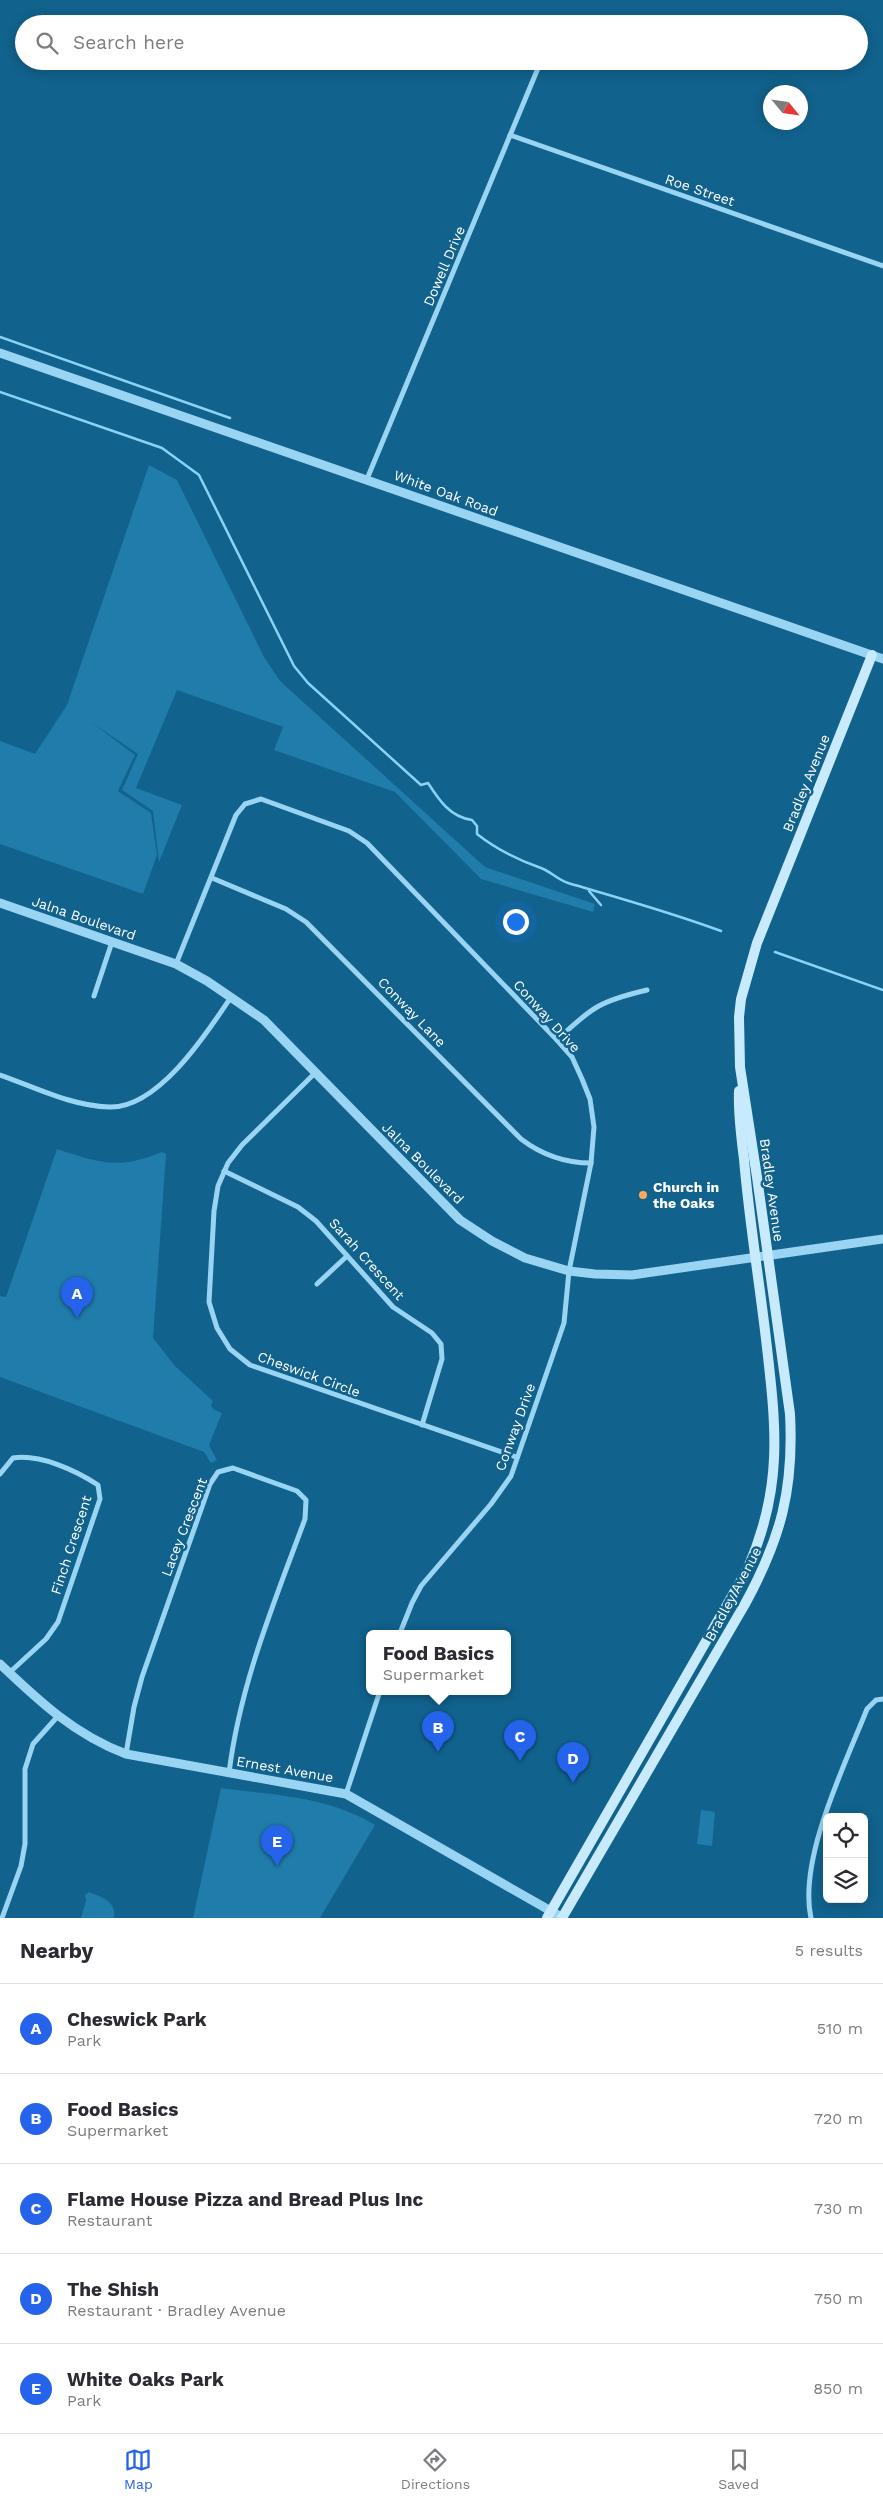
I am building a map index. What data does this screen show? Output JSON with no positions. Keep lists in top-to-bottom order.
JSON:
{
  "streets": {
    "main road": ["Bradley Avenue"],
    "street": [
      "Roe Street",
      "Dowell Drive",
      "White Oak Road",
      "Jalna Boulevard",
      "Conway Lane",
      "Conway Drive",
      "Sarah Crescent",
      "Cheswick Circle",
      "Lacey Crescent",
      "Finch Crescent",
      "Ernest Avenue"
    ]
  },
  "crossings": [
    ["Roe Street", "Dowell Drive"],
    ["Dowell Drive", "White Oak Road"],
    ["White Oak Road", "Bradley Avenue"],
    ["Bradley Avenue", "Jalna Boulevard"],
    ["Bradley Avenue", "Ernest Avenue"],
    ["Jalna Boulevard", "Conway Drive"],
    ["Jalna Boulevard", "Cheswick Circle"],
    ["Conway Lane", "Conway Drive"],
    ["Conway Drive", "Cheswick Circle"],
    ["Sarah Crescent", "Cheswick Circle"],
    ["Lacey Crescent", "Ernest Avenue"],
    ["Finch Crescent", "Ernest Avenue"]
  ],
  "places": ["Church in the Oaks"],
  "north": "bottom right",
  "page": {
    "search": "Search here",
    "pins": [
      "A",
      "B",
      "C",
      "D",
      "E"
    ],
    "popup": ["Food Basics", "Supermarket"],
    "heading": ["Nearby", "5 results"],
    "list": [
      {
        "mark": "A",
        "name": "Cheswick Park",
        "note": "Park",
        "value": "510 m"
      },
      {
        "mark": "B",
        "name": "Food Basics",
        "note": "Supermarket",
        "value": "720 m"
      },
      {
        "mark": "C",
        "name": "Flame House Pizza and Bread Plus Inc",
        "note": "Restaurant",
        "value": "730 m"
      },
      {
        "mark": "D",
        "name": "The Shish",
        "note": "Restaurant · Bradley Avenue",
        "value": "750 m"
      },
      {
        "mark": "E",
        "name": "White Oaks Park",
        "note": "Park",
        "value": "850 m"
      }
    ],
    "nav": ["Map", "Directions", "Saved"]
  }
}
